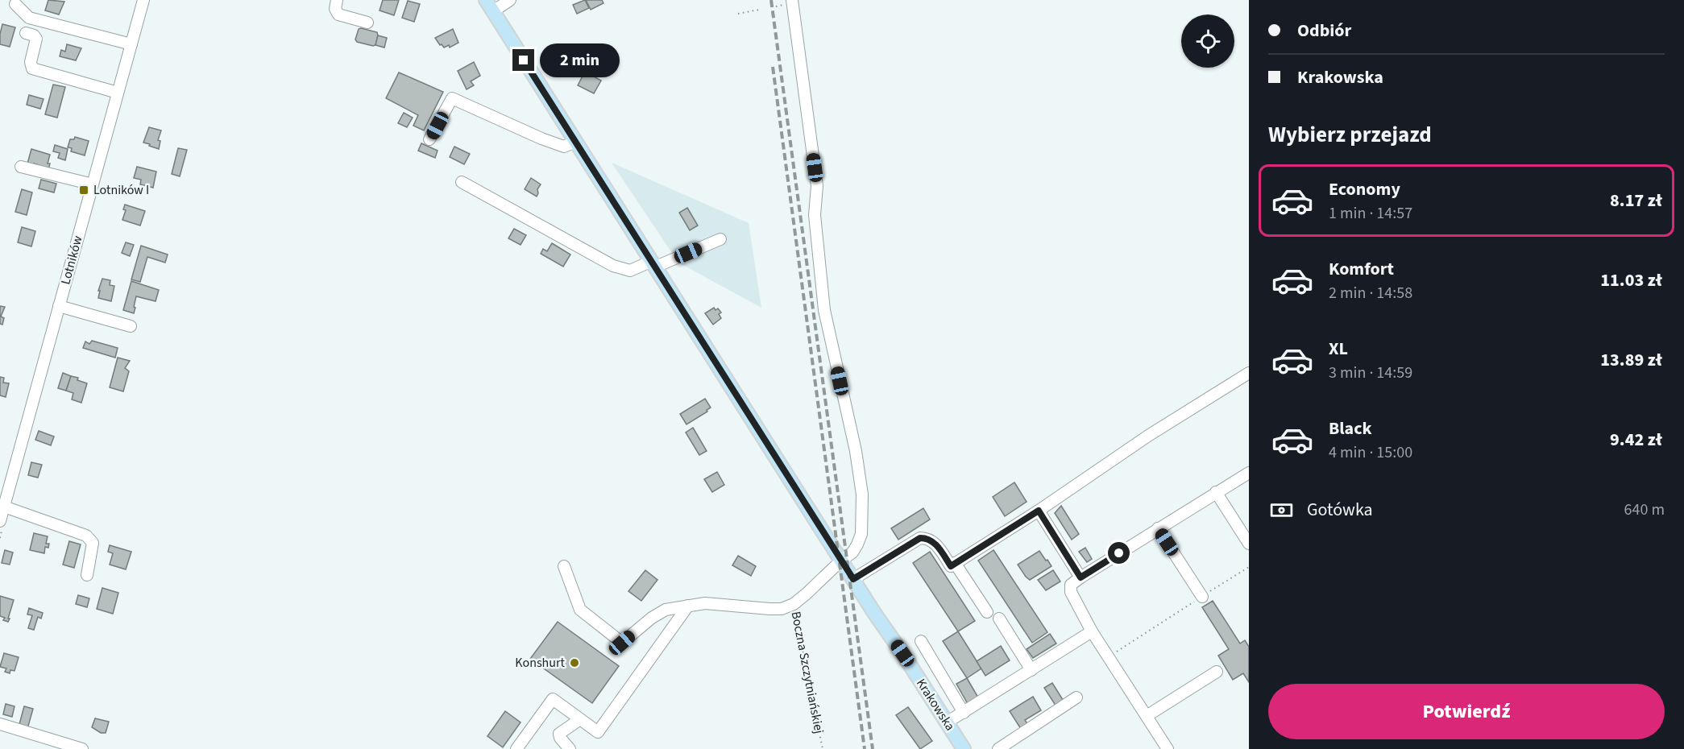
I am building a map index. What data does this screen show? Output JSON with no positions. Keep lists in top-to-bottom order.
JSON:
{
  "streets": {
    "main road": ["Krakowska"],
    "street": ["Lotników", "Boczna Szczytniańskiej"]
  },
  "crossings": [
    ["Boczna Szczytniańskiej", "Krakowska"]
  ],
  "places": {
    "transit": ["Lotników I"],
    "other": ["Konshurt"]
  },
  "page": {
    "banner": ["Odbiór", "Krakowska"],
    "bubble": "2 min",
    "heading": "Wybierz przejazd",
    "list": [
      {
        "name": "Economy",
        "note": "1 min · 14:57",
        "value": "8.17 zł"
      },
      {
        "name": "Komfort",
        "note": "2 min · 14:58",
        "value": "11.03 zł"
      },
      {
        "name": "XL",
        "note": "3 min · 14:59",
        "value": "13.89 zł"
      },
      {
        "name": "Black",
        "note": "4 min · 15:00",
        "value": "9.42 zł"
      }
    ],
    "pay": ["Gotówka", "640 m"],
    "buttons": "Potwierdź"
  }
}
